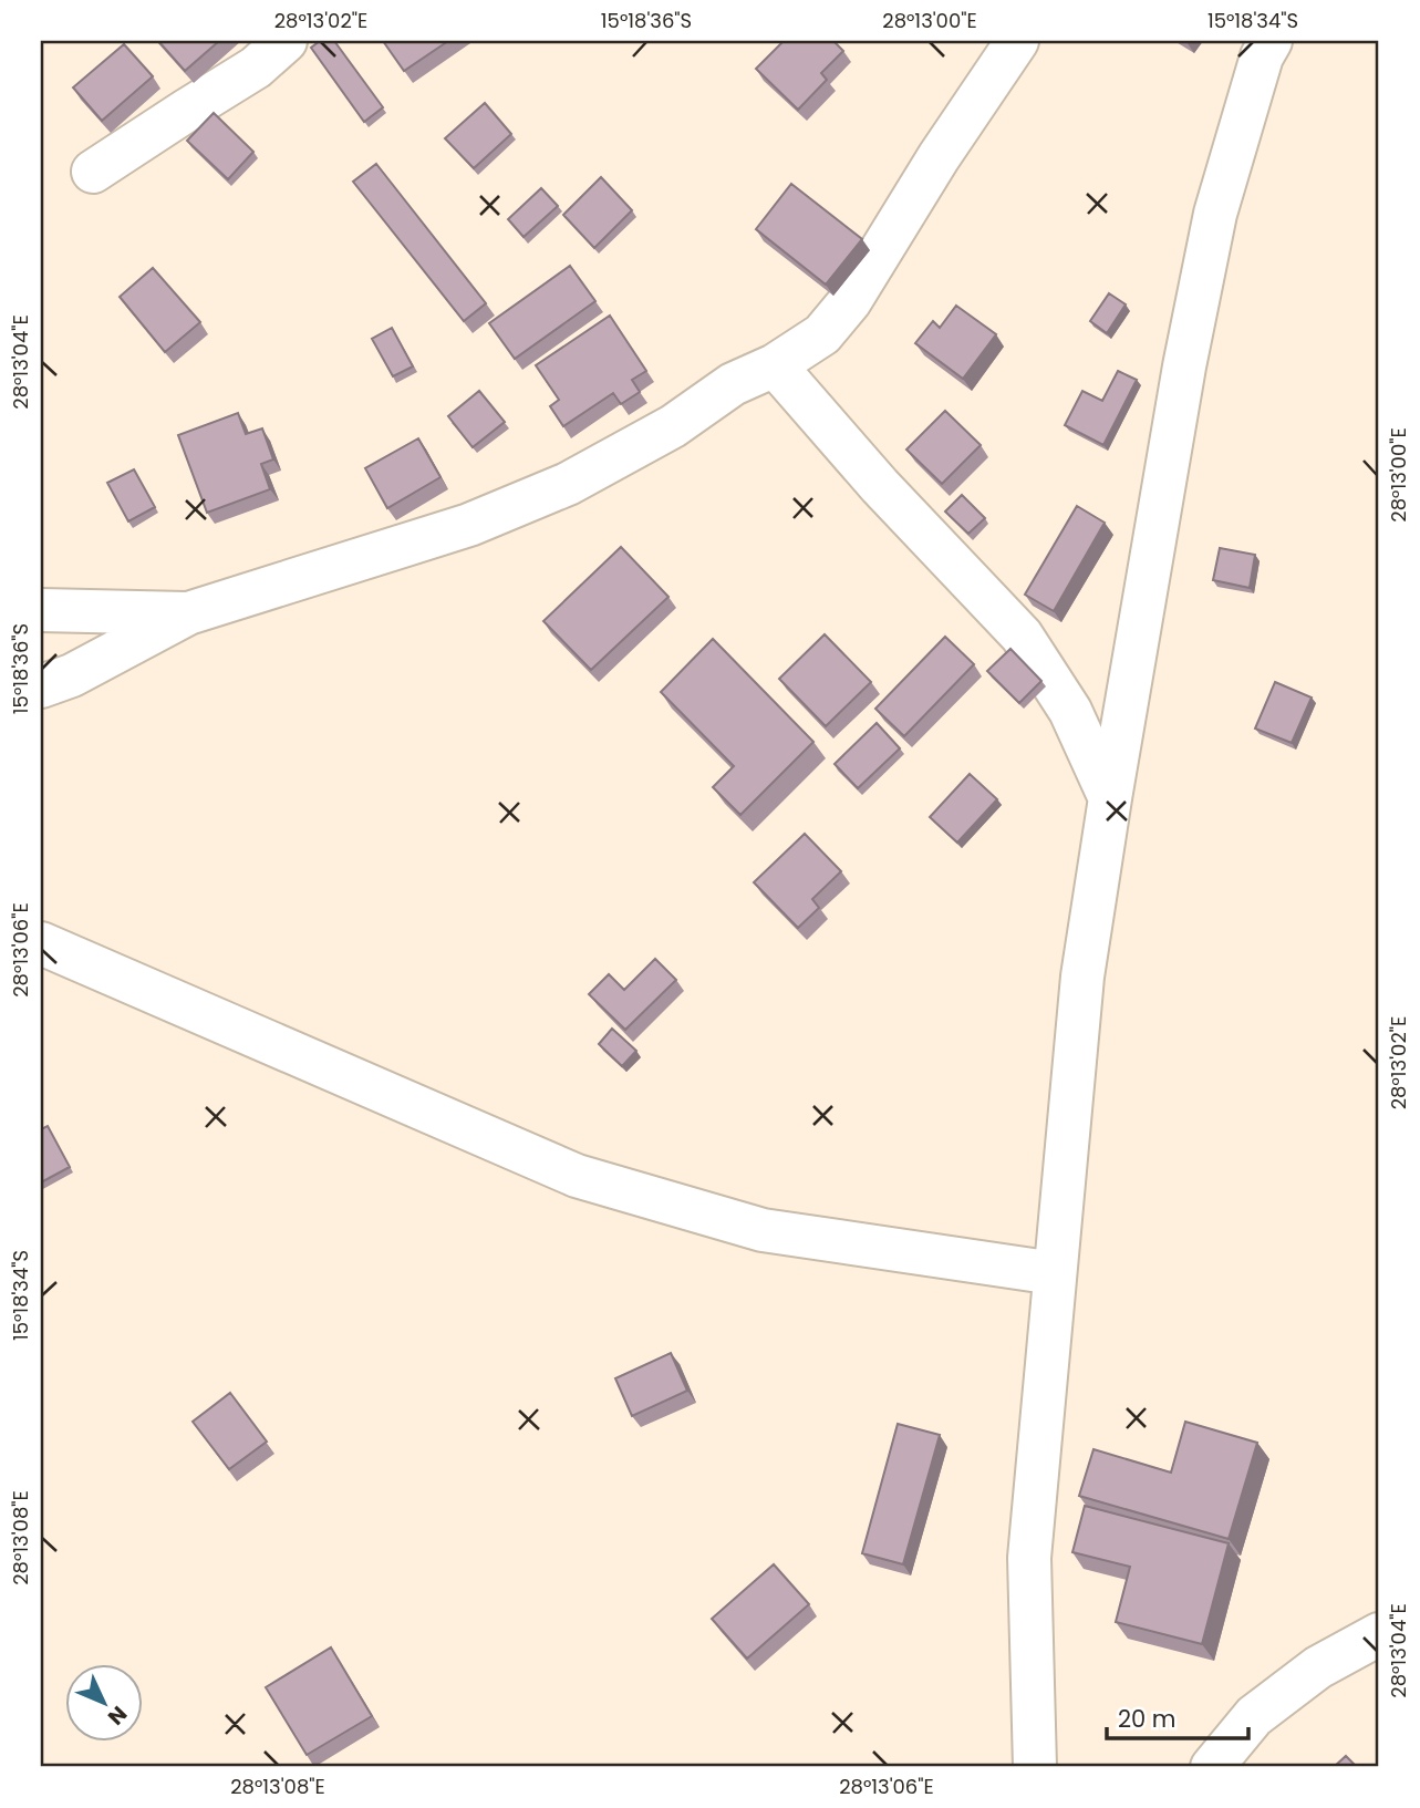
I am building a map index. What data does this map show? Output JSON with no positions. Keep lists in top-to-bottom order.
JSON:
{
  "scale_bar": "20 m",
  "north": "bottom right",
  "coordinates": [
    "28°13'02\"E",
    "15°18'36\"S",
    "28°13'00\"E",
    "15°18'34\"S",
    "28°13'04\"E",
    "28°13'06\"E",
    "28°13'08\"E"
  ]
}
